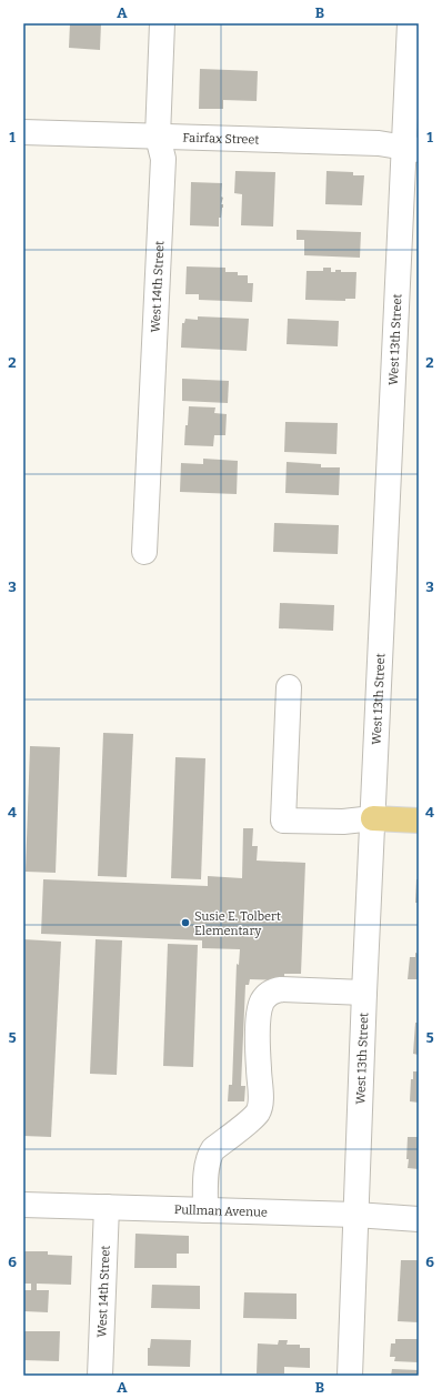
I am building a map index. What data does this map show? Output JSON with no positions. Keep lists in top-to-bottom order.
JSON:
{
  "streets": {
    "street": [
      "Fairfax Street",
      "West 14th Street",
      "West 13th Street",
      "Pullman Avenue"
    ]
  },
  "crossings": [
    ["Fairfax Street", "West 14th Street"],
    ["Fairfax Street", "West 13th Street"],
    ["West 14th Street", "Pullman Avenue"],
    ["West 13th Street", "Pullman Avenue"]
  ],
  "places": ["Susie E. Tolbert Elementary"],
  "grid": {
    "columns": ["A", "B"],
    "rows": [
      "1",
      "2",
      "3",
      "4",
      "5",
      "6"
    ]
  }
}
